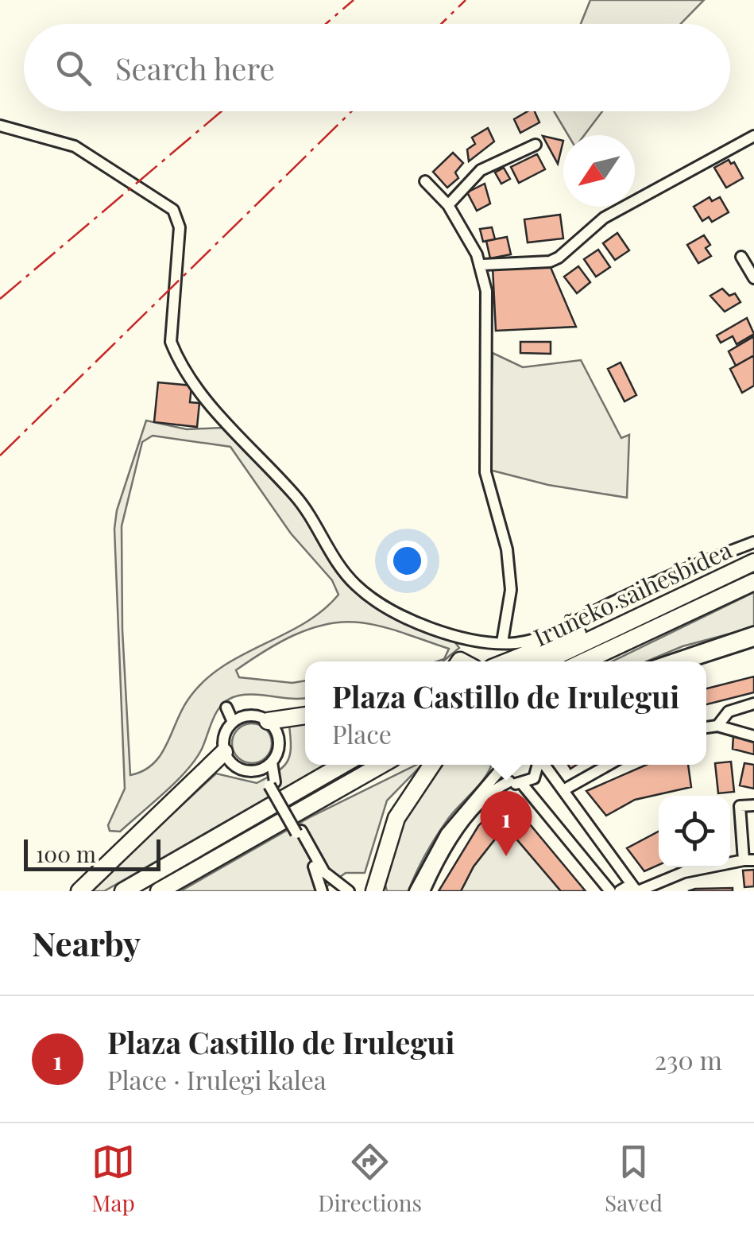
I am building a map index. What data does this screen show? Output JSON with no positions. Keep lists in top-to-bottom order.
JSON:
{
  "streets": {
    "highway": ["Iruñeko saihesbidea"]
  },
  "scale_bar": "100 m",
  "north": "bottom left",
  "page": {
    "search": "Search here",
    "popup": ["Plaza Castillo de Irulegui", "Place"],
    "pins": "1",
    "scale": "100 m",
    "heading": "Nearby",
    "list": [
      {
        "mark": "1",
        "name": "Plaza Castillo de Irulegui",
        "note": "Place · Irulegi kalea",
        "value": "230 m"
      }
    ],
    "nav": ["Map", "Directions", "Saved"]
  }
}
